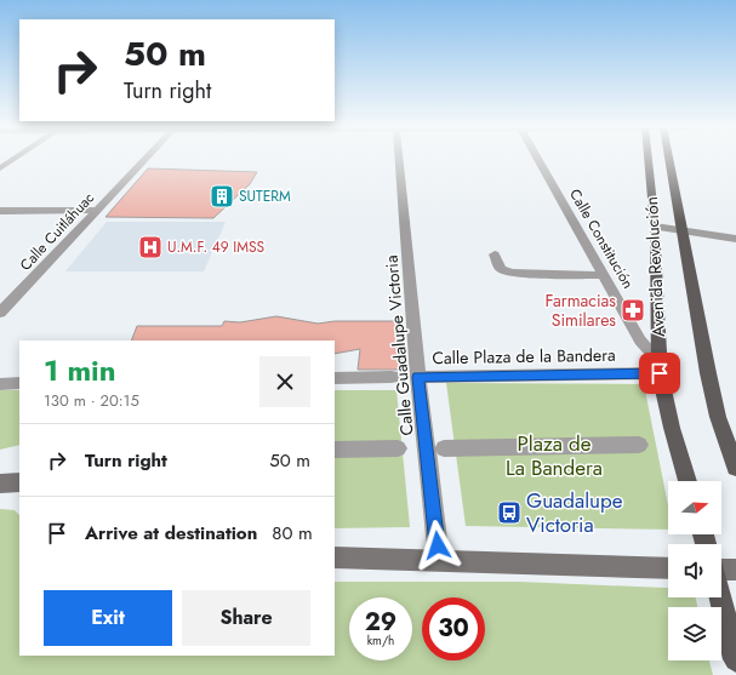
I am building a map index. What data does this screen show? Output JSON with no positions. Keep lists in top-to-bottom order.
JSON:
{
  "streets": {
    "main road": ["Avenida Revolución"],
    "street": [
      "Calle Cuitláhuac",
      "Calle Constitución",
      "Calle Guadalupe Victoria",
      "Calle Plaza de la Bandera"
    ]
  },
  "crossings": [
    ["Calle Constitución", "Avenida Revolución"],
    ["Calle Constitución", "Calle Plaza de la Bandera"],
    ["Avenida Revolución", "Calle Plaza de la Bandera"],
    ["Calle Guadalupe Victoria", "Calle Plaza de la Bandera"]
  ],
  "parks": ["Plaza de La Bandera"],
  "places": {
    "building": ["SUTERM"],
    "hospital": ["U.M.F. 49 IMSS"],
    "pharmacy": ["Farmacias Similares"],
    "bus stop": ["Guadalupe Victoria"]
  },
  "north": "right",
  "page": {
    "turn": ["50 m", "Turn right"],
    "heading": ["1 min", "130 m · 20:15"],
    "list": [
      {
        "name": "Turn right",
        "value": "50 m"
      },
      {
        "name": "Arrive at destination",
        "value": "80 m"
      }
    ],
    "buttons": ["Exit", "Share"],
    "speed": "29 km/h",
    "limit": "30"
  }
}
